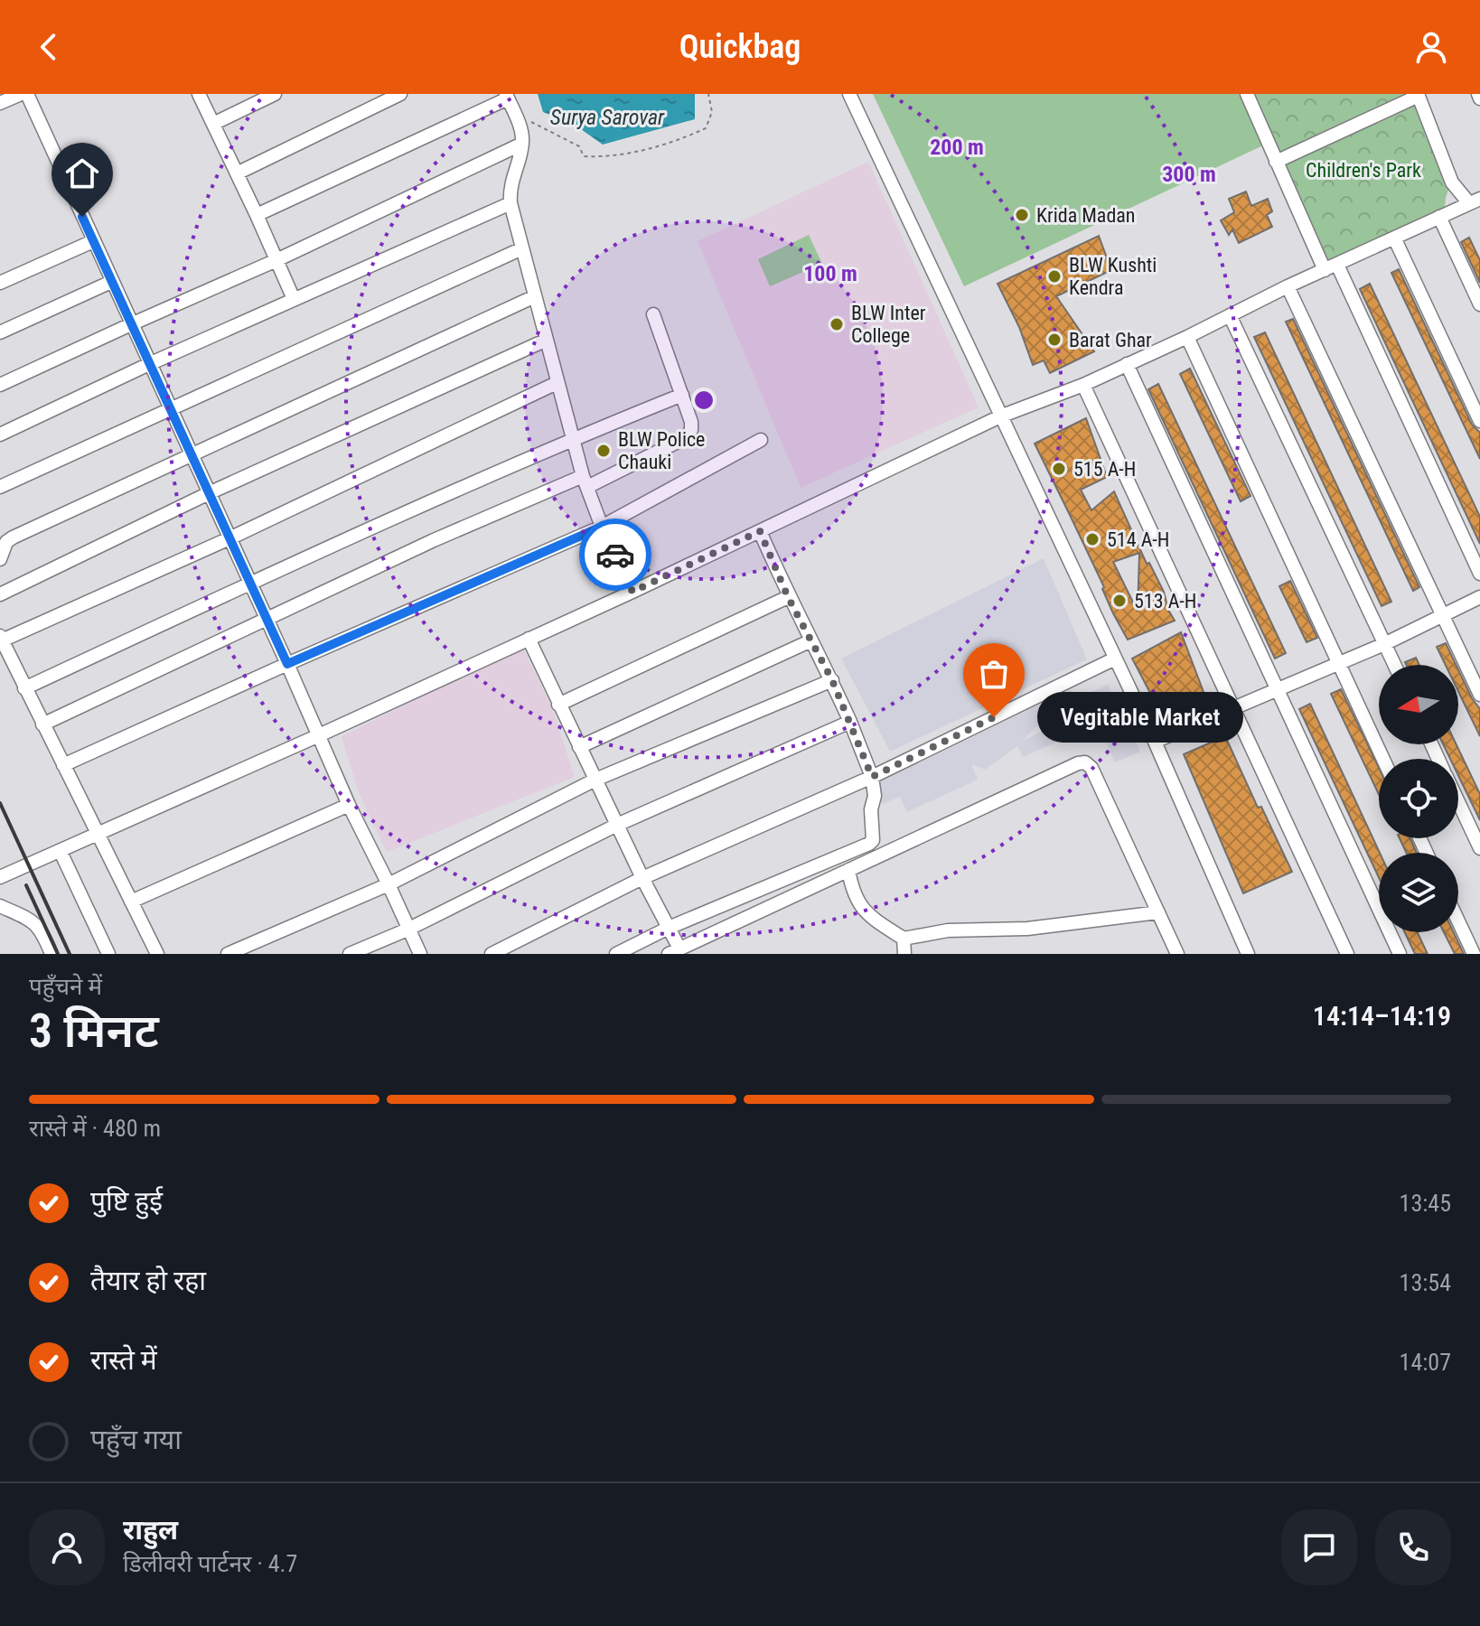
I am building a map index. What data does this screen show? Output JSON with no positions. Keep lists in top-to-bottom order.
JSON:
{
  "water": ["Surya Sarovar"],
  "parks": ["Children's Park"],
  "places": [
    "Krida Madan",
    "BLW Kushti Kendra",
    "BLW Inter College",
    "Barat Ghar",
    "BLW Police Chauki",
    "515 A-H",
    "514 A-H",
    "513 A-H",
    "Vegitable Market"
  ],
  "north": "left",
  "page": {
    "header": "Quickbag",
    "bubble": "Vegitable Market",
    "heading": ["3 मिनट", "पहुँचने में", "14:14–14:19"],
    "panel": ["राहुल", "डिलीवरी पार्टनर · 4.7"],
    "bar": "रास्ते में · 480 m",
    "list": [
      ["पुष्टि हुई", "13:45"],
      ["तैयार हो रहा", "13:54"],
      ["रास्ते में", "14:07"],
      "पहुँच गया"
    ]
  },
  "rings": ["200 m", "300 m", "100 m"]
}
